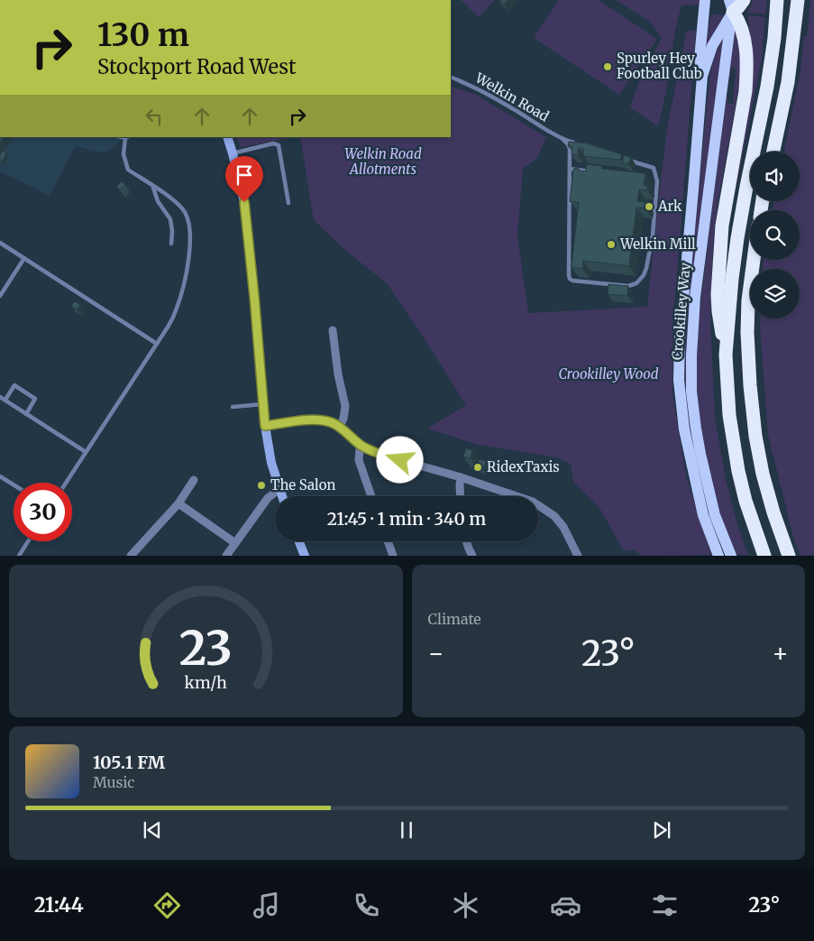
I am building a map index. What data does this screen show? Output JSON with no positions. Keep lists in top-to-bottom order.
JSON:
{
  "streets": {
    "main road": ["Crookilley Way"],
    "lane": ["Welkin Road"]
  },
  "parks": ["Welkin Road Allotments", "Crookilley Wood"],
  "places": [
    "Spurley Hey Football Club",
    "Ark",
    "Welkin Mill",
    "RidexTaxis",
    "The Salon"
  ],
  "page": {
    "turn": ["130 m", "Stockport Road West"],
    "limit": "30",
    "trip": "21:45 · 1 min · 340 m",
    "tile": "Climate",
    "heat": ["−", "23°", "+"],
    "song": ["105.1 FM", "Music"],
    "tabs": ["21:44", "23°"],
    "gauge": ["23", "km/h"]
  }
}
